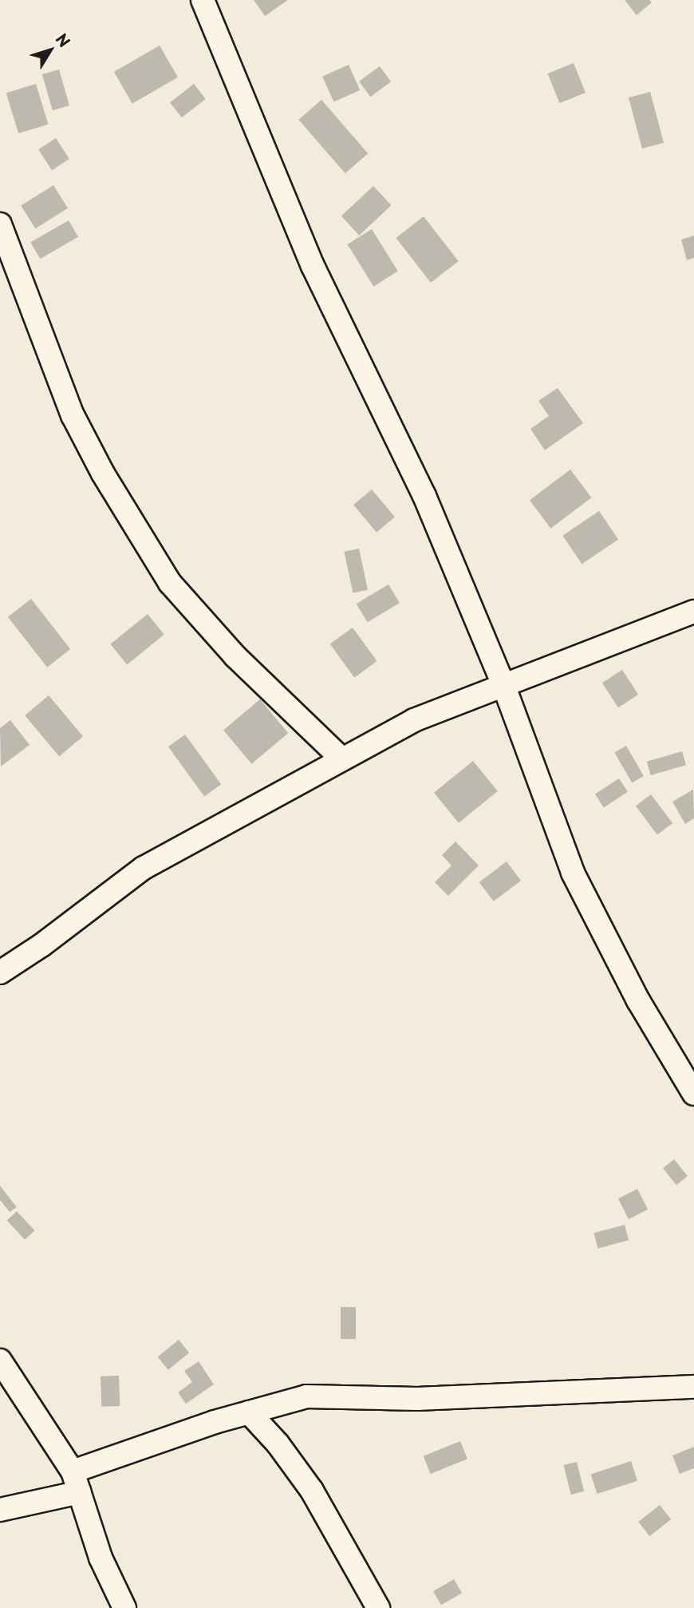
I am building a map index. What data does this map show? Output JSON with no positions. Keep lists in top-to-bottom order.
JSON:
{
  "north": "top right"
}
